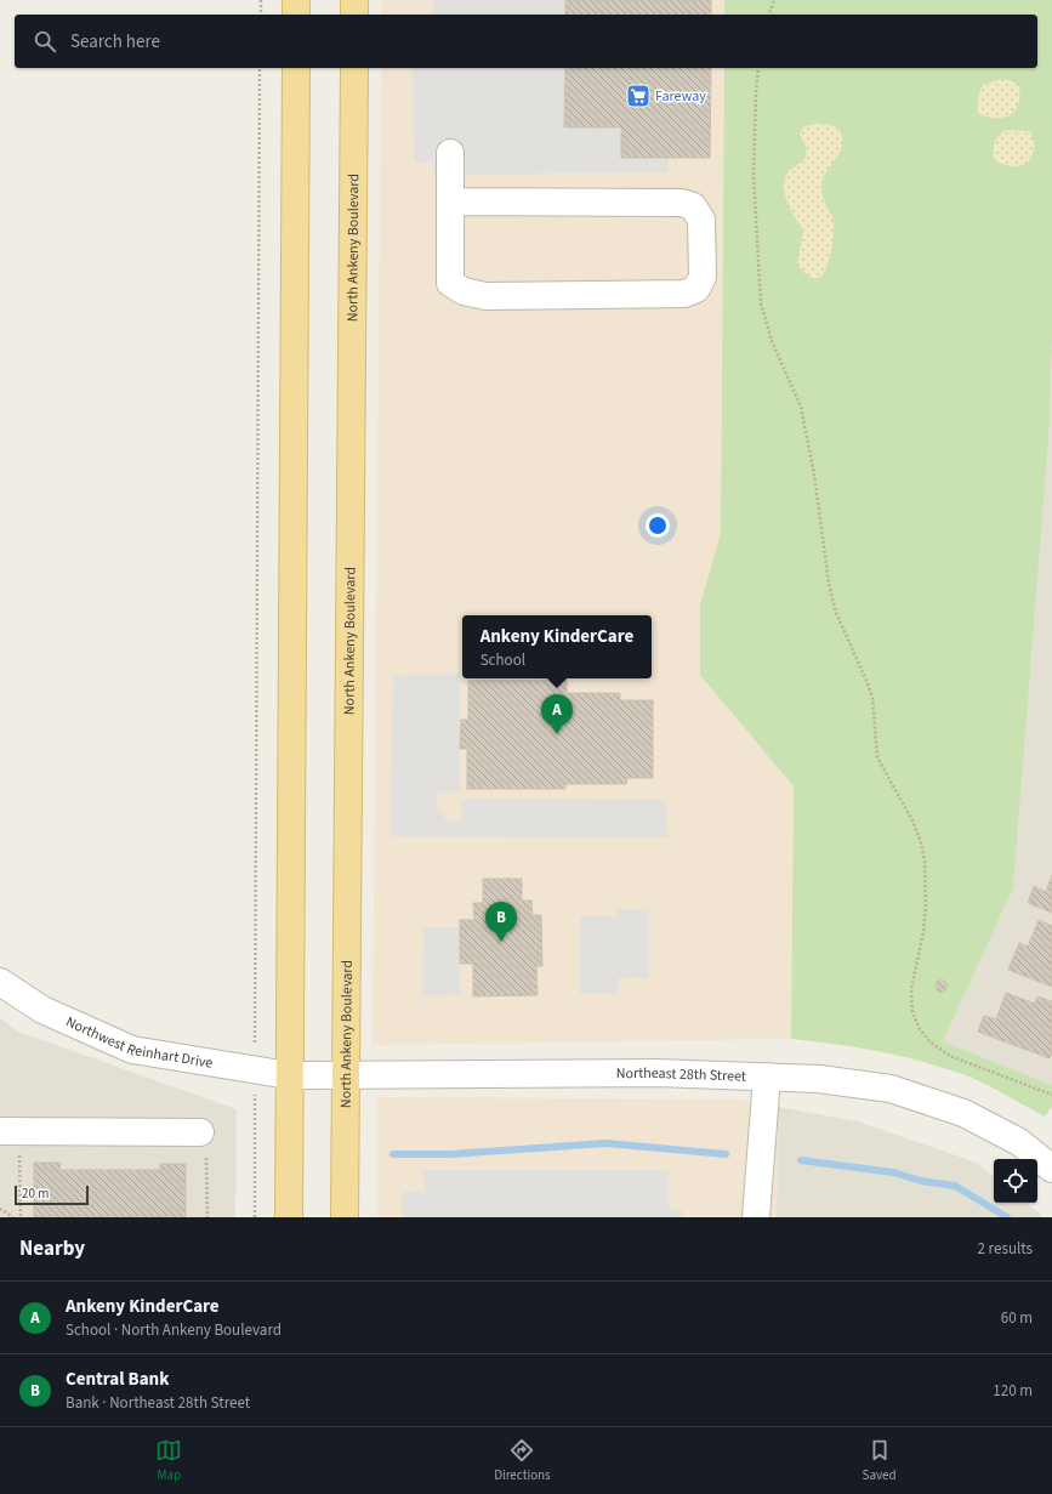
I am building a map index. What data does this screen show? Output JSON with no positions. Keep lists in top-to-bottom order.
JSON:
{
  "streets": {
    "main road": ["North Ankeny Boulevard"],
    "street": ["Northwest Reinhart Drive", "Northeast 28th Street"]
  },
  "crossings": [
    ["North Ankeny Boulevard", "Northeast 28th Street"],
    ["Northwest Reinhart Drive", "Northeast 28th Street"]
  ],
  "places": {
    "supermarket": ["Fareway"]
  },
  "scale_bar": "20 m",
  "page": {
    "search": "Search here",
    "popup": ["Ankeny KinderCare", "School"],
    "pins": ["A", "B"],
    "scale": "20 m",
    "heading": ["Nearby", "2 results"],
    "list": [
      {
        "mark": "A",
        "name": "Ankeny KinderCare",
        "note": "School · North Ankeny Boulevard",
        "value": "60 m"
      },
      {
        "mark": "B",
        "name": "Central Bank",
        "note": "Bank · Northeast 28th Street",
        "value": "120 m"
      }
    ],
    "nav": ["Map", "Directions", "Saved"]
  }
}
